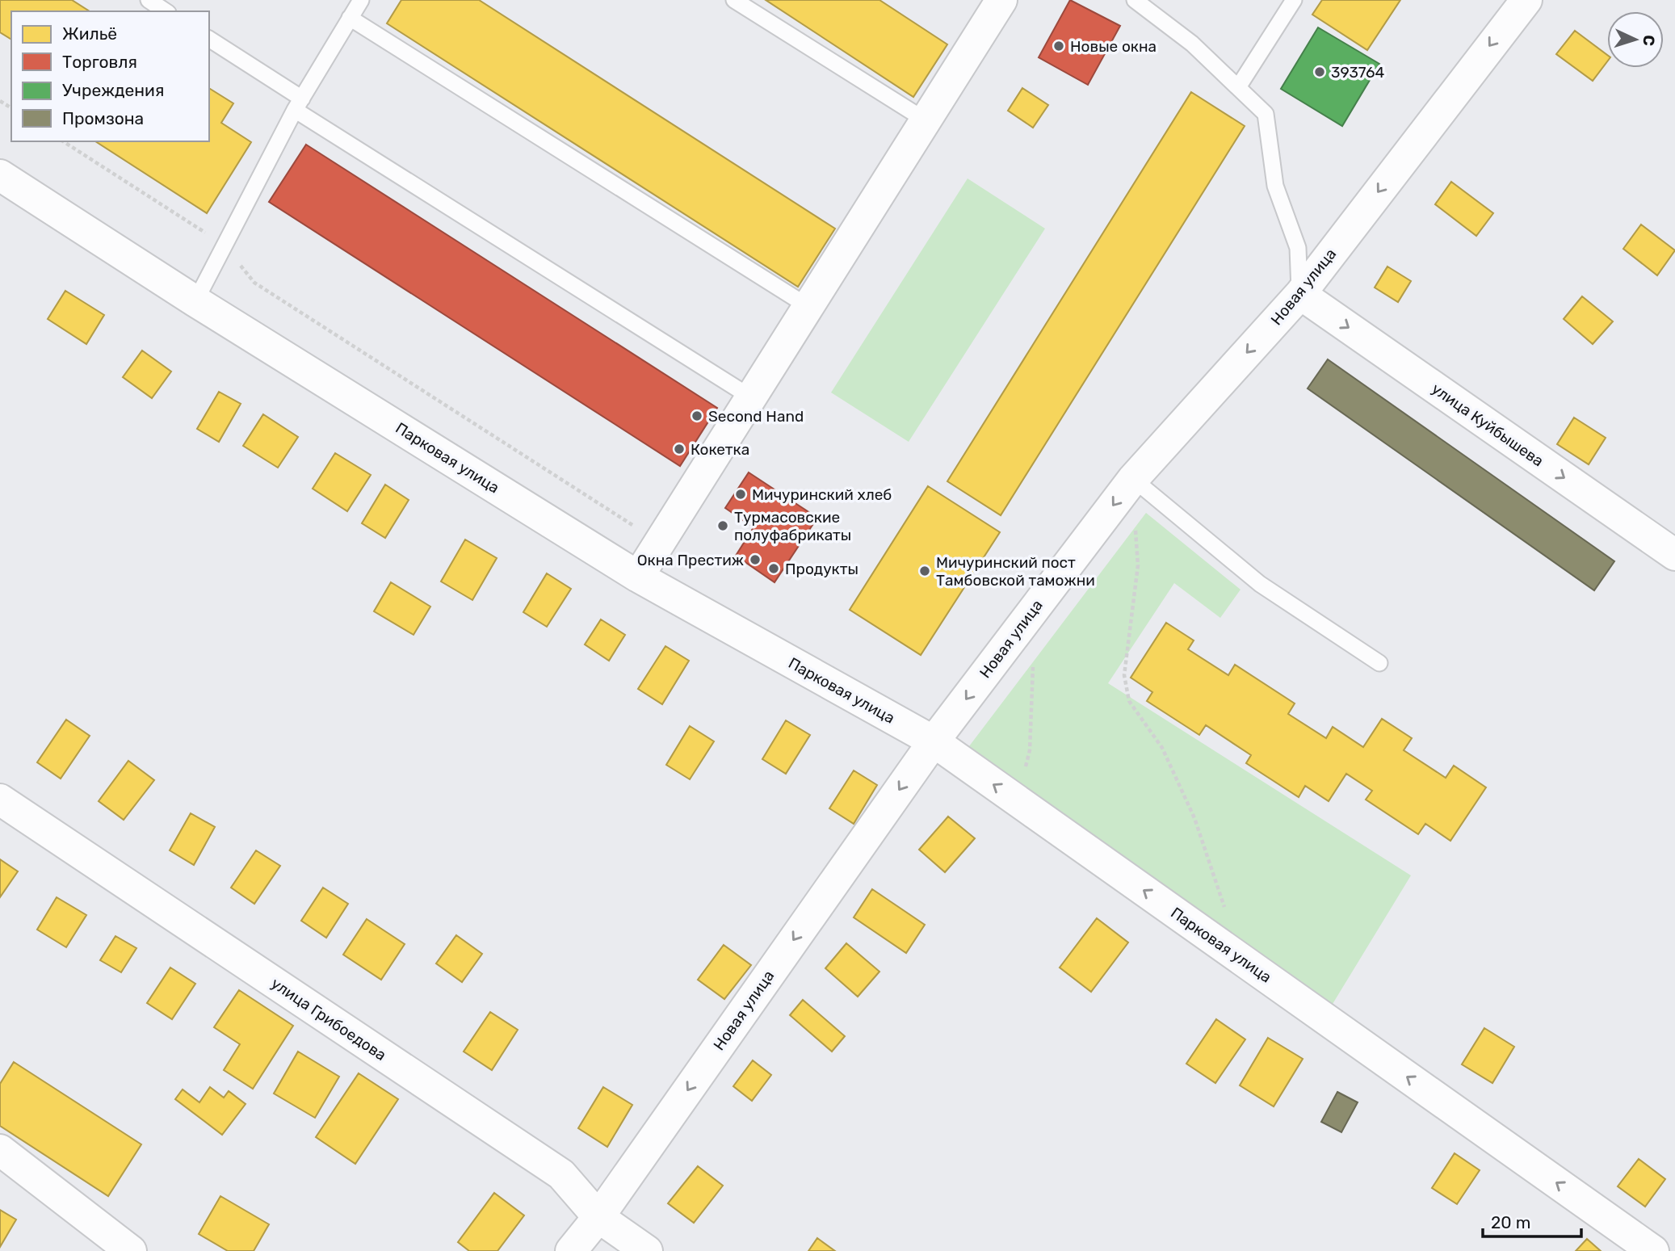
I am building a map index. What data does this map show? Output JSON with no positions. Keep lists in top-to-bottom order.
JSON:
{
  "streets": {
    "street": [
      "Новая улица",
      "улица Куйбышева",
      "Парковая улица",
      "улица Грибоедова"
    ]
  },
  "crossings": [
    ["Новая улица", "улица Куйбышева"],
    ["Новая улица", "Парковая улица"],
    ["Новая улица", "улица Грибоедова"]
  ],
  "one_way": ["Новая улица", "улица Куйбышева", "Парковая улица"],
  "places": [
    "Новые окна",
    "393764",
    "Second Hand",
    "Кокетка",
    "Мичуринский хлеб",
    "Турмасовские полуфабрикаты",
    "Окна Престиж",
    "Продукты",
    "Мичуринский пост Тамбовской таможни"
  ],
  "legend": [
    "Жильё",
    "Торговля",
    "Учреждения",
    "Промзона"
  ],
  "scale_bar": "20 m",
  "north": "right"
}
